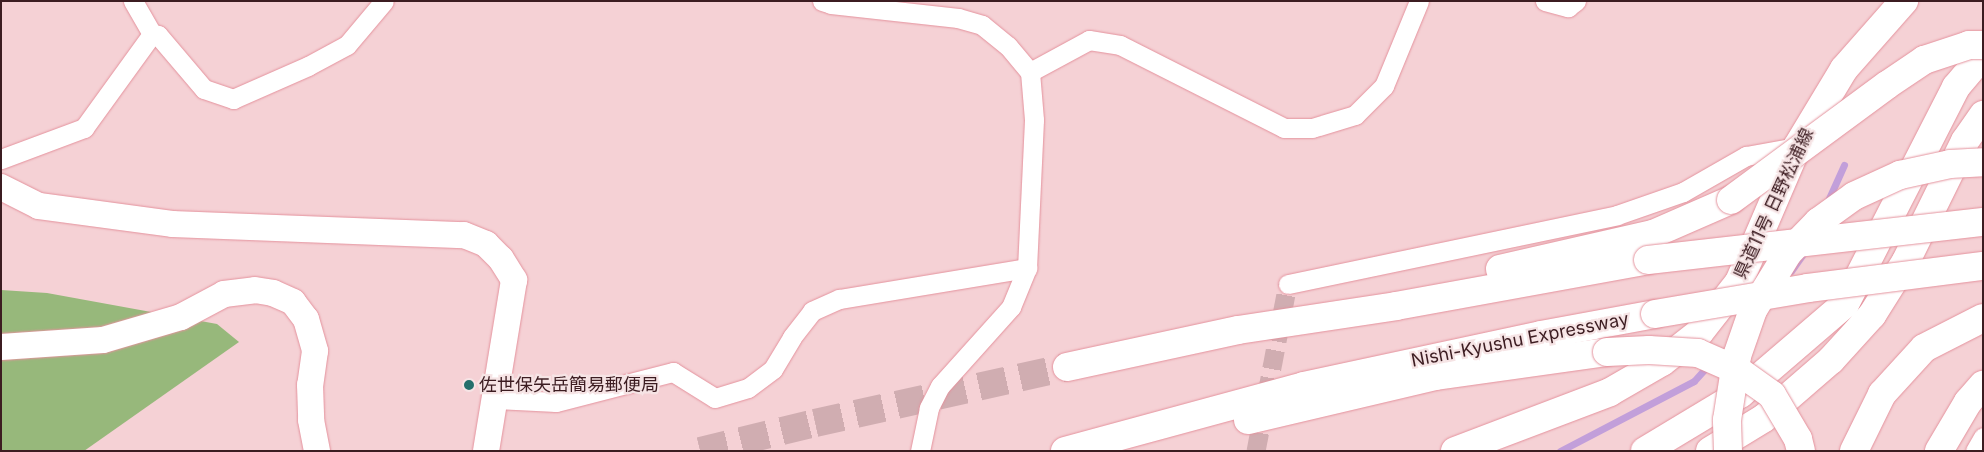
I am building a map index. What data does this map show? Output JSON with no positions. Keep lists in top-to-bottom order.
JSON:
{
  "streets": {
    "main road": ["県道11号 日野松浦線", "Nishi-Kyushu Expressway"]
  },
  "places": ["佐世保矢岳簡易郵便局"]
}
